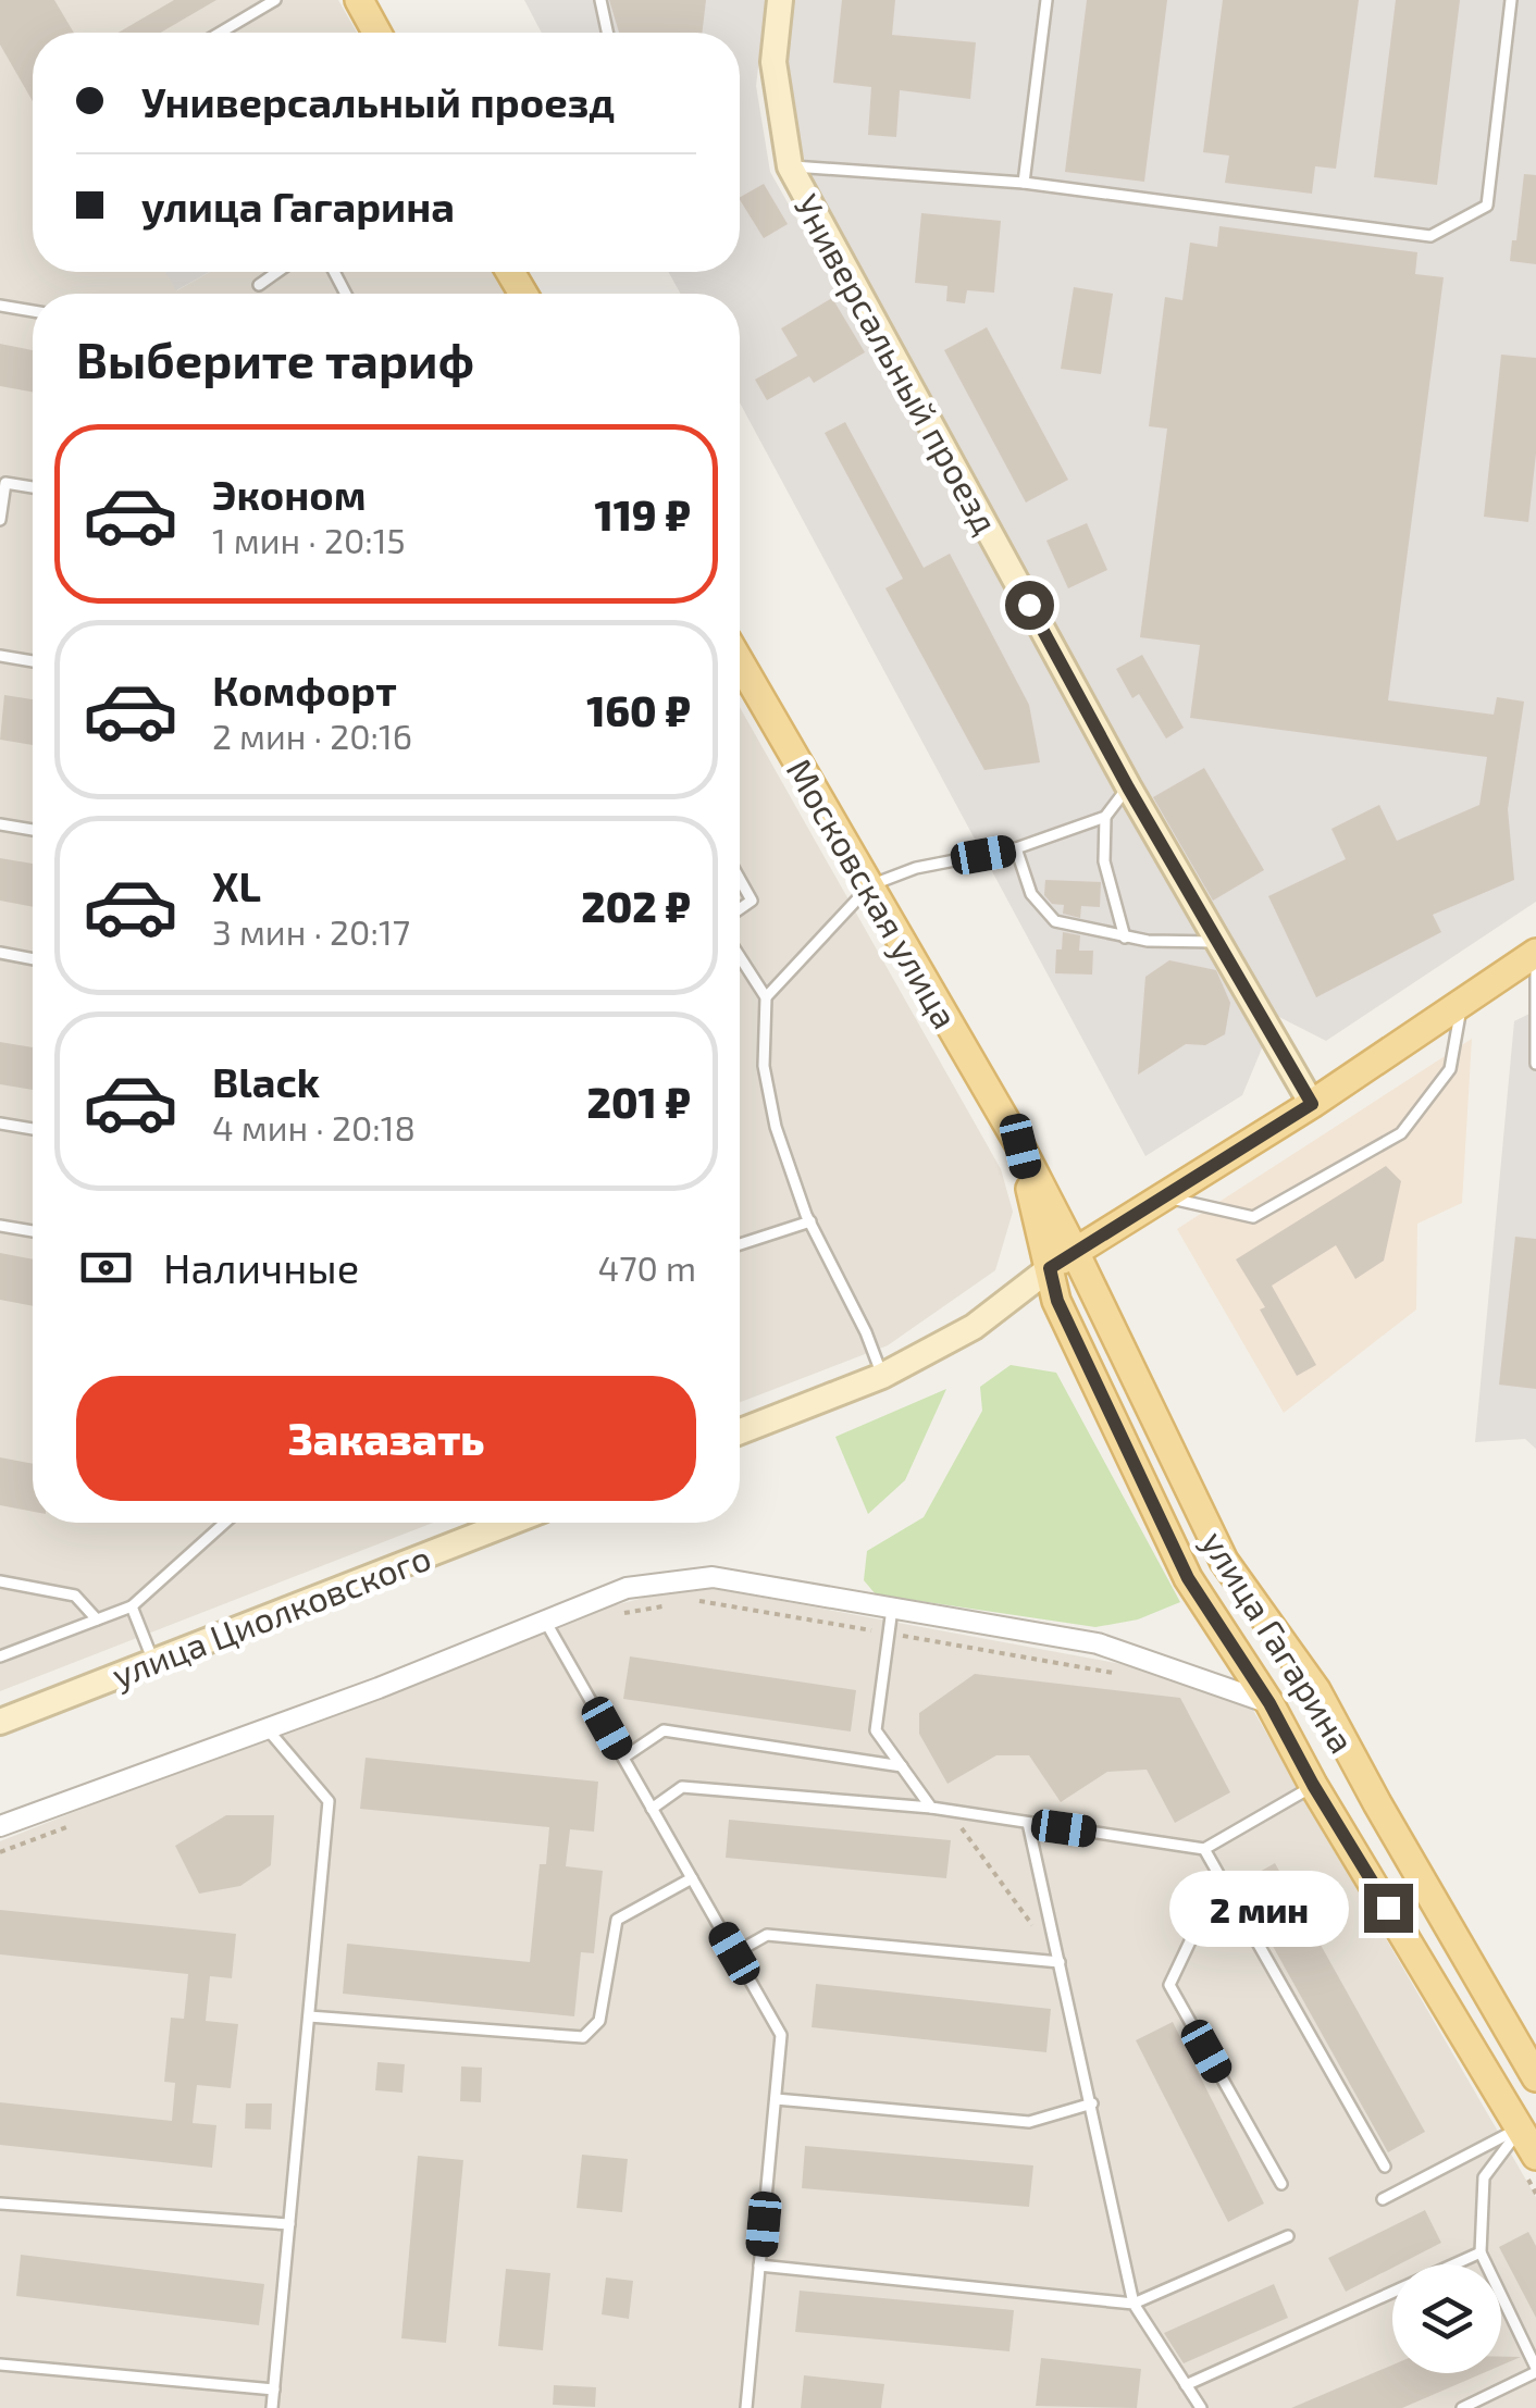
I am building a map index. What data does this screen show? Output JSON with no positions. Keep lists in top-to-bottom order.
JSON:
{
  "streets": {
    "main road": ["Московская улица", "улица Гагарина"],
    "street": ["Универсальный проезд", "улица Циолковского"]
  },
  "crossings": [
    ["Московская улица", "улица Гагарина"]
  ],
  "page": {
    "banner": ["Универсальный проезд", "улица Гагарина"],
    "heading": "Выберите тариф",
    "list": [
      {
        "name": "Эконом",
        "note": "1 мин · 20:15",
        "value": "119 ₽"
      },
      {
        "name": "Комфорт",
        "note": "2 мин · 20:16",
        "value": "160 ₽"
      },
      {
        "name": "XL",
        "note": "3 мин · 20:17",
        "value": "202 ₽"
      },
      {
        "name": "Black",
        "note": "4 мин · 20:18",
        "value": "201 ₽"
      }
    ],
    "pay": ["Наличные", "470 m"],
    "buttons": "Заказать",
    "bubble": "2 мин"
  }
}
